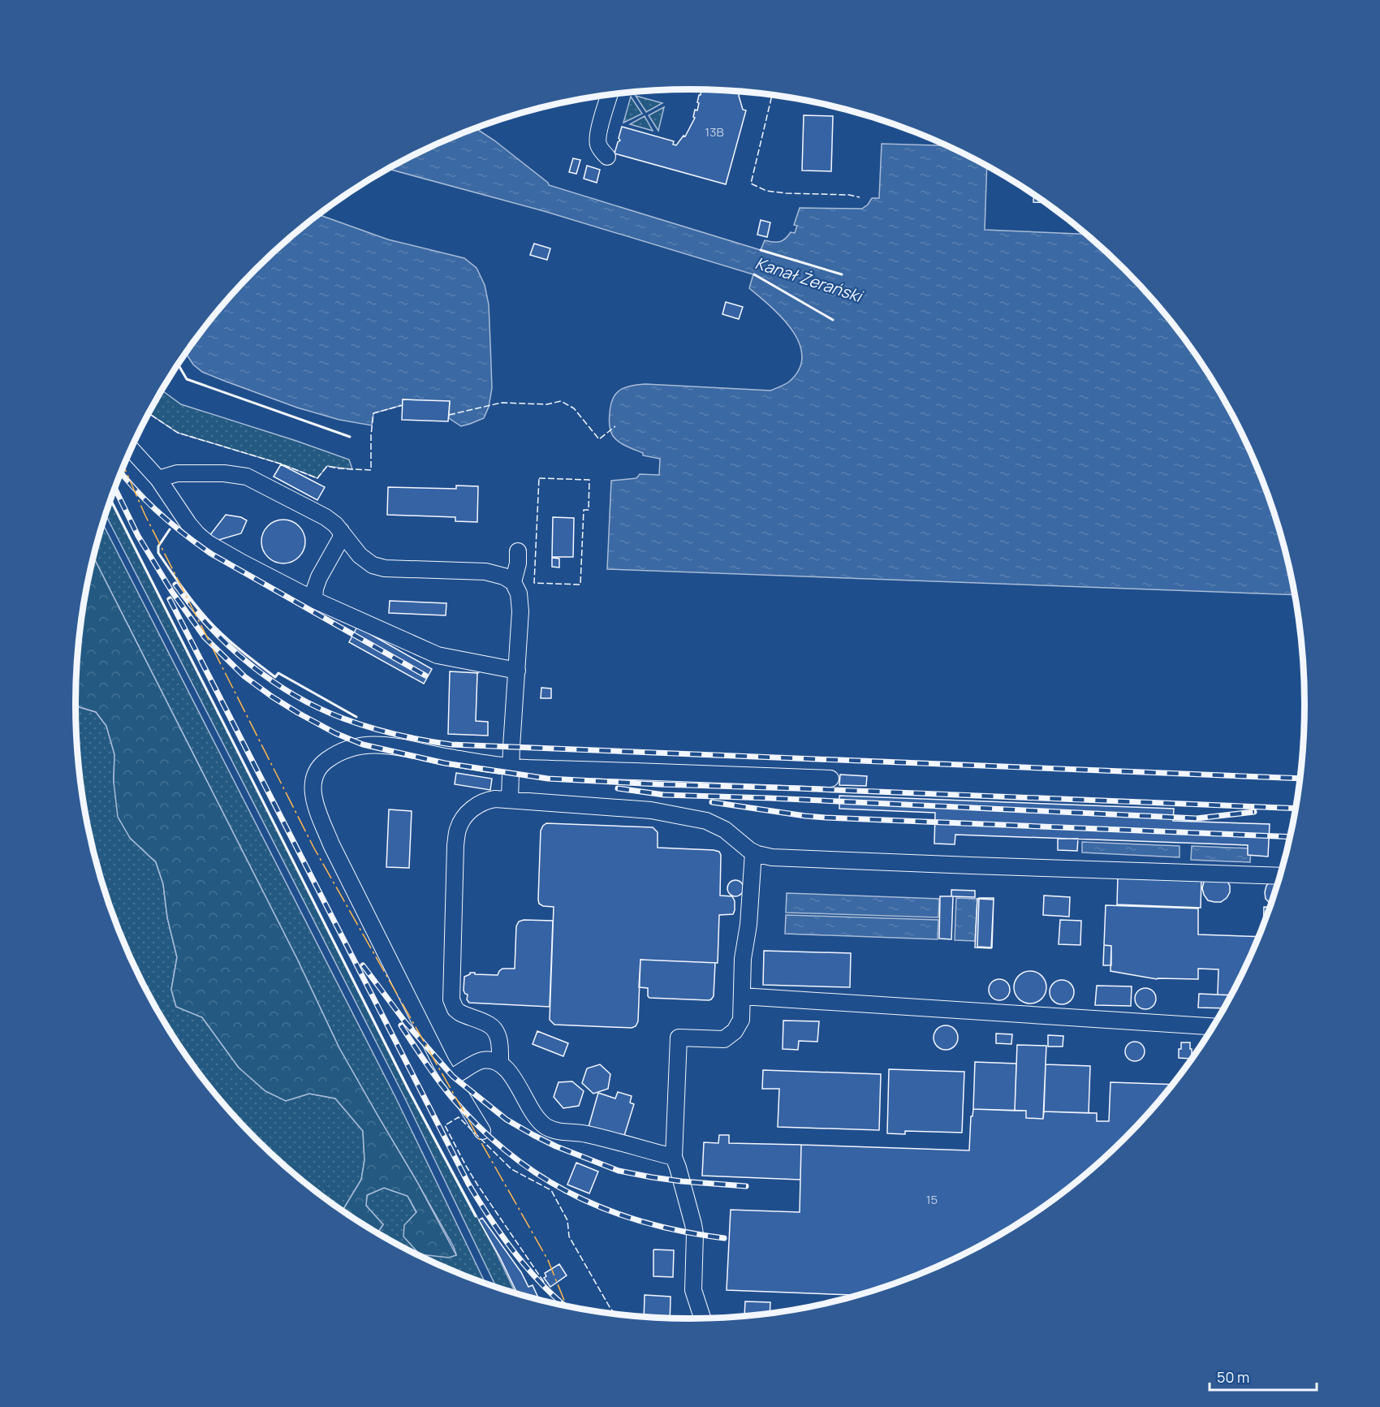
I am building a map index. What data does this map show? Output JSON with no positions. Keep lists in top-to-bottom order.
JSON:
{
  "water": ["Kanał Żerański"],
  "house_numbers": ["13B", "15"],
  "scale_bar": "50 m"
}
